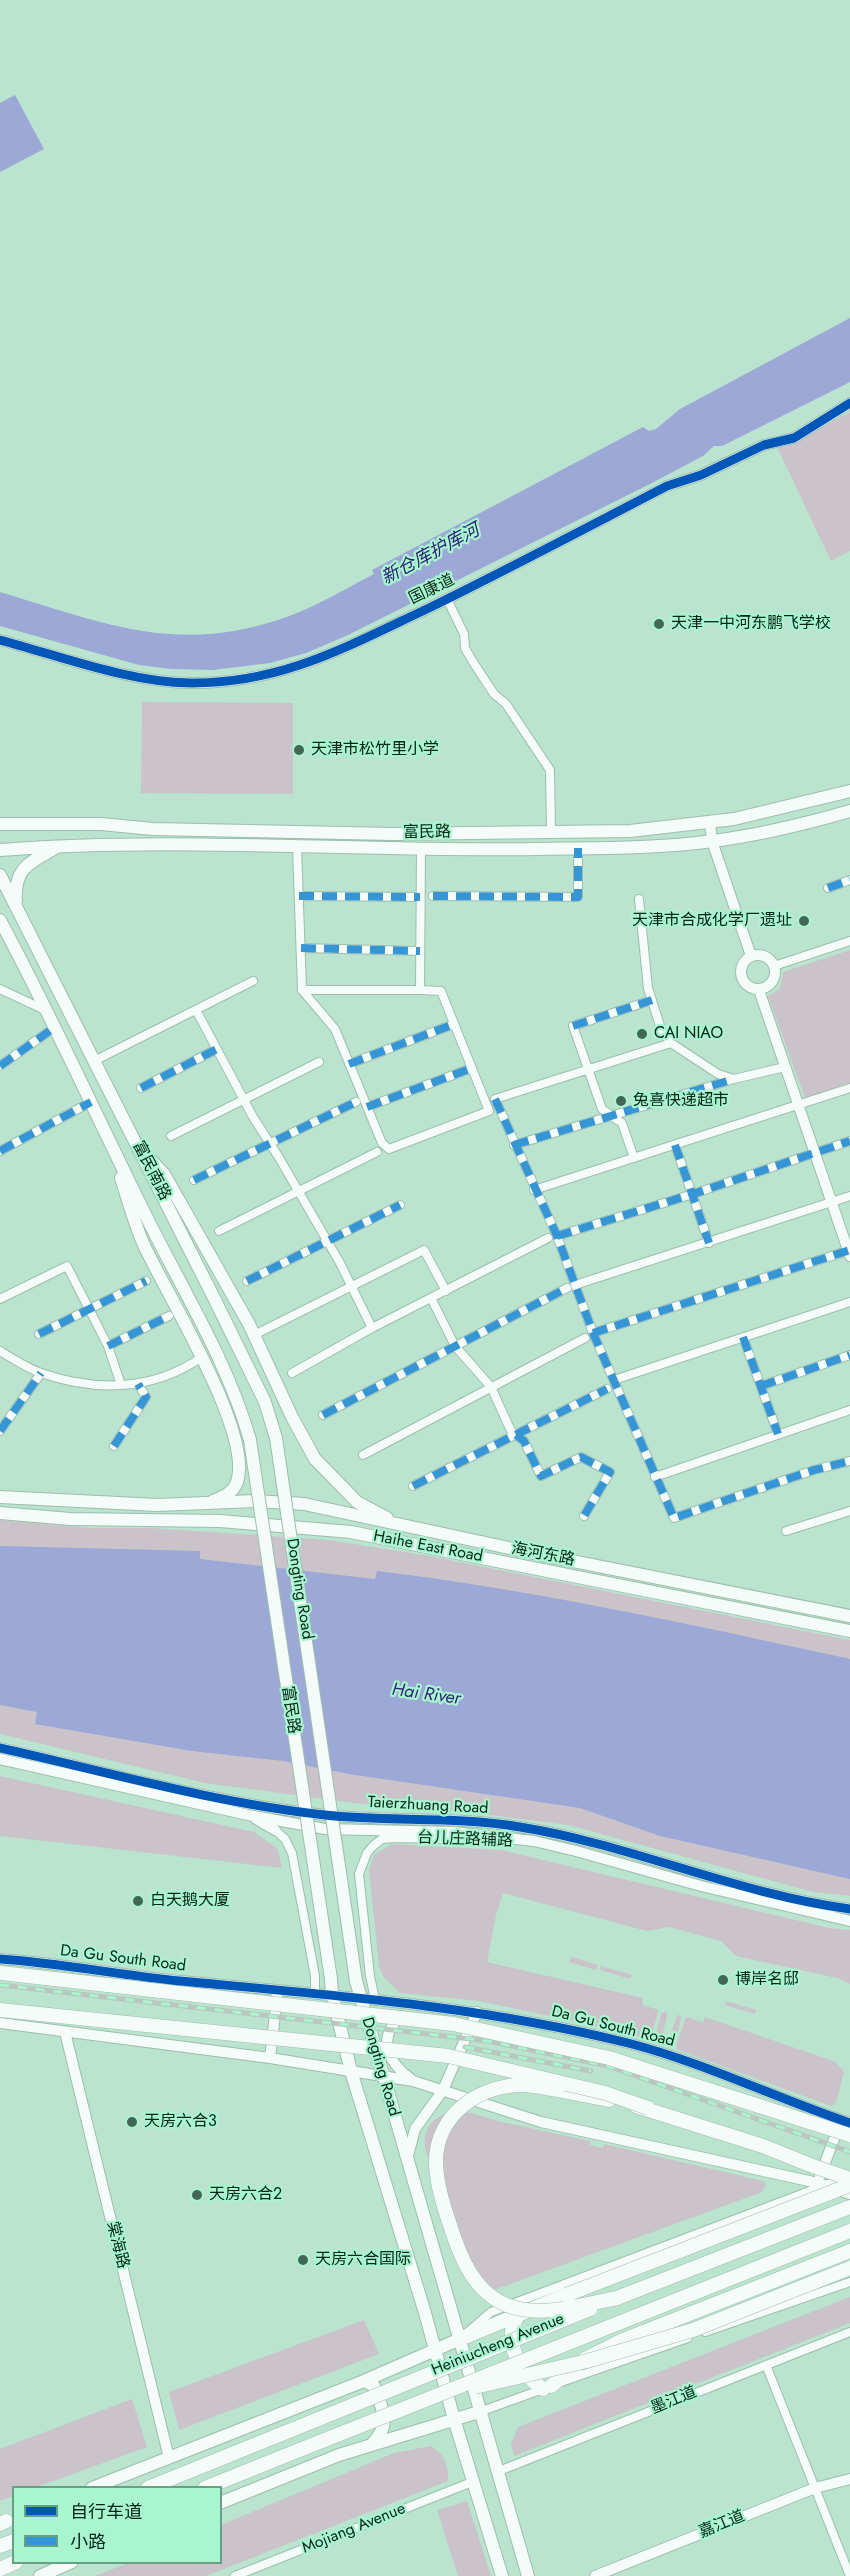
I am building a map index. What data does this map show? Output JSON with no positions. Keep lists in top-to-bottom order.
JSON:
{
  "streets": {
    "highway": ["Da Gu South Road", "Heiniucheng Avenue"],
    "main road": [
      "富民路",
      "富民南路",
      "Haihe East Road",
      "海河东路",
      "Dongting Road"
    ],
    "street": [
      "国康道",
      "Taierzhuang Road",
      "台儿庄路辅路",
      "棠海路",
      "墨江道",
      "嘉江道",
      "Mojiang Avenue"
    ]
  },
  "crossings": [
    ["富民路", "富民南路"],
    ["富民路", "Dongting Road"],
    ["富民路", "Da Gu South Road"],
    ["富民南路", "Dongting Road"],
    ["Dongting Road", "台儿庄路辅路"],
    ["Dongting Road", "Da Gu South Road"],
    ["Dongting Road", "Heiniucheng Avenue"],
    ["Dongting Road", "墨江道"],
    ["Dongting Road", "Mojiang Avenue"],
    ["Taierzhuang Road", "台儿庄路辅路"],
    ["Da Gu South Road", "Heiniucheng Avenue"],
    ["棠海路", "Heiniucheng Avenue"]
  ],
  "water": ["新仓库护库河", "Hai River"],
  "places": [
    "天津一中河东鹏飞学校",
    "天津市松竹里小学",
    "天津市合成化学厂遗址",
    "CAI NIAO",
    "兔喜快递超市",
    "白天鹅大厦",
    "博岸名邸",
    "天房六合3",
    "天房六合2",
    "天房六合国际"
  ],
  "legend": ["自行车道", "小路"]
}
